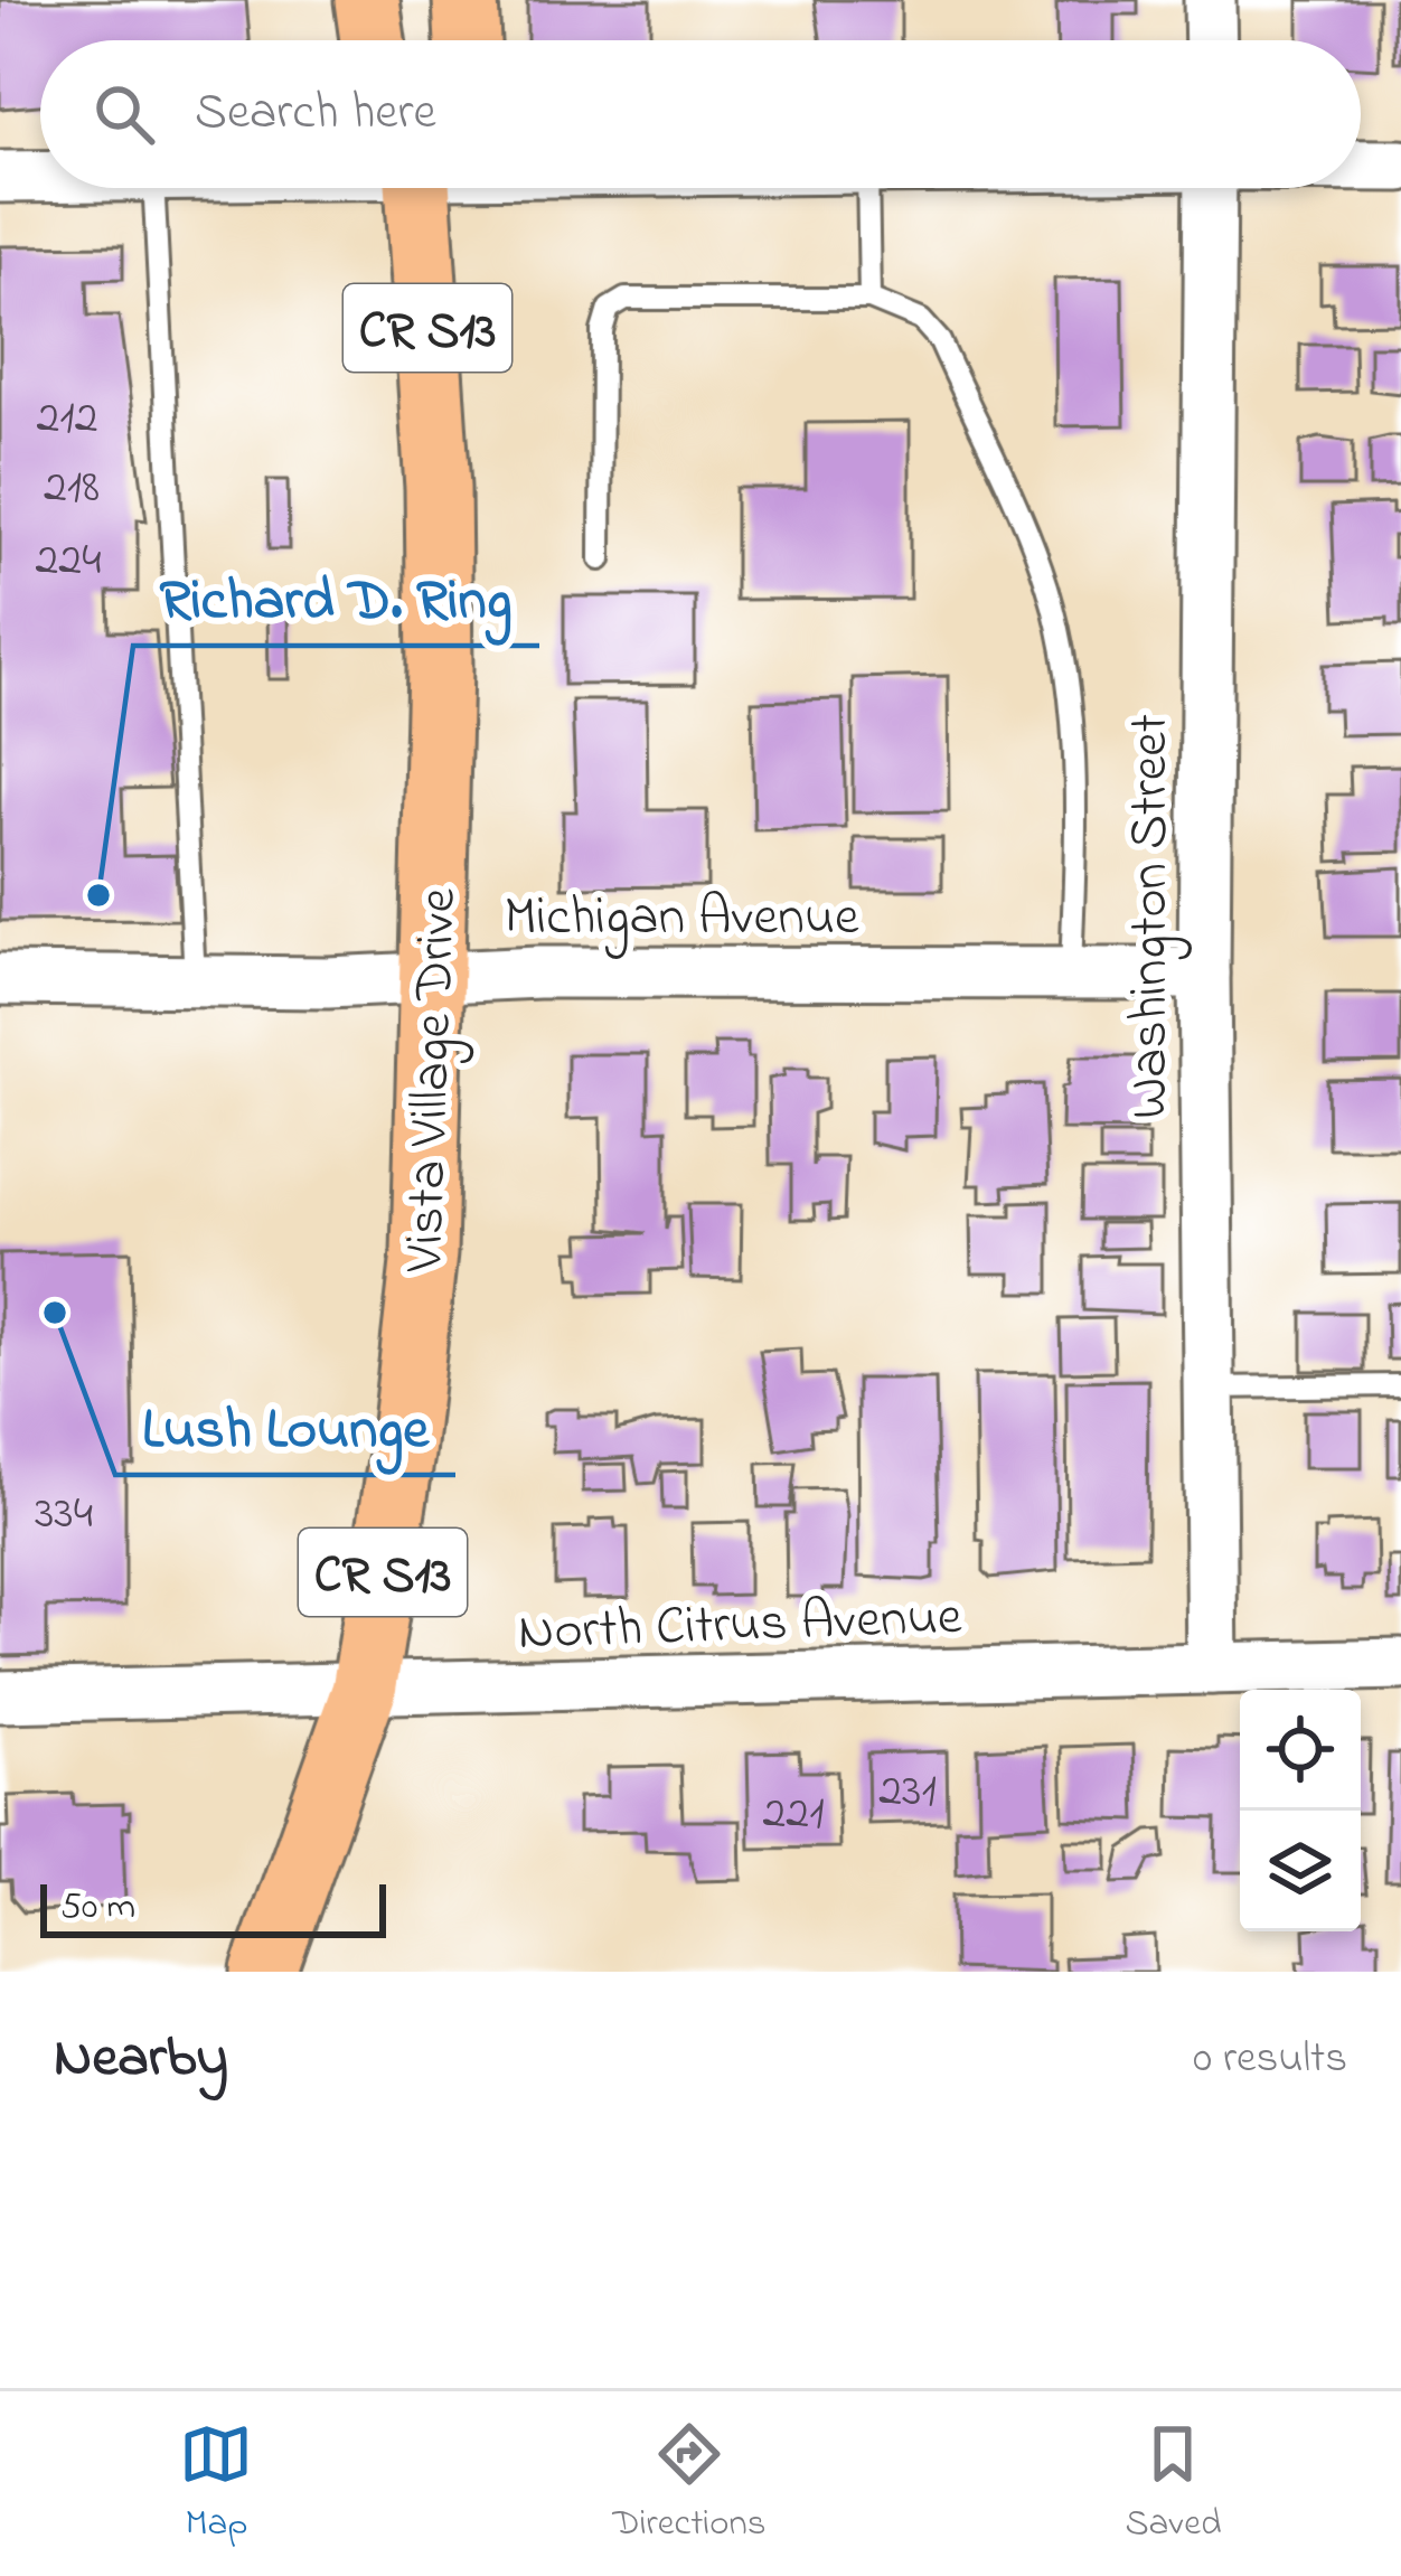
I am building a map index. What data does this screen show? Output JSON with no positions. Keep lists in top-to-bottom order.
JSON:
{
  "streets": {
    "main road": ["CR S13", "Vista Village Drive"],
    "street": ["Michigan Avenue", "Washington Street", "North Citrus Avenue"]
  },
  "crossings": [
    ["Michigan Avenue", "Washington Street"],
    ["Michigan Avenue", "Vista Village Drive"],
    ["Washington Street", "North Citrus Avenue"],
    ["Vista Village Drive", "North Citrus Avenue"]
  ],
  "places": ["Richard D. Ring", "Lush Lounge"],
  "house_numbers": [
    "212",
    "218",
    "224",
    "334",
    "231",
    "221"
  ],
  "scale_bar": "50 m",
  "page": {
    "search": "Search here",
    "scale": "50 m",
    "heading": ["Nearby", "0 results"],
    "nav": ["Map", "Directions", "Saved"]
  }
}
